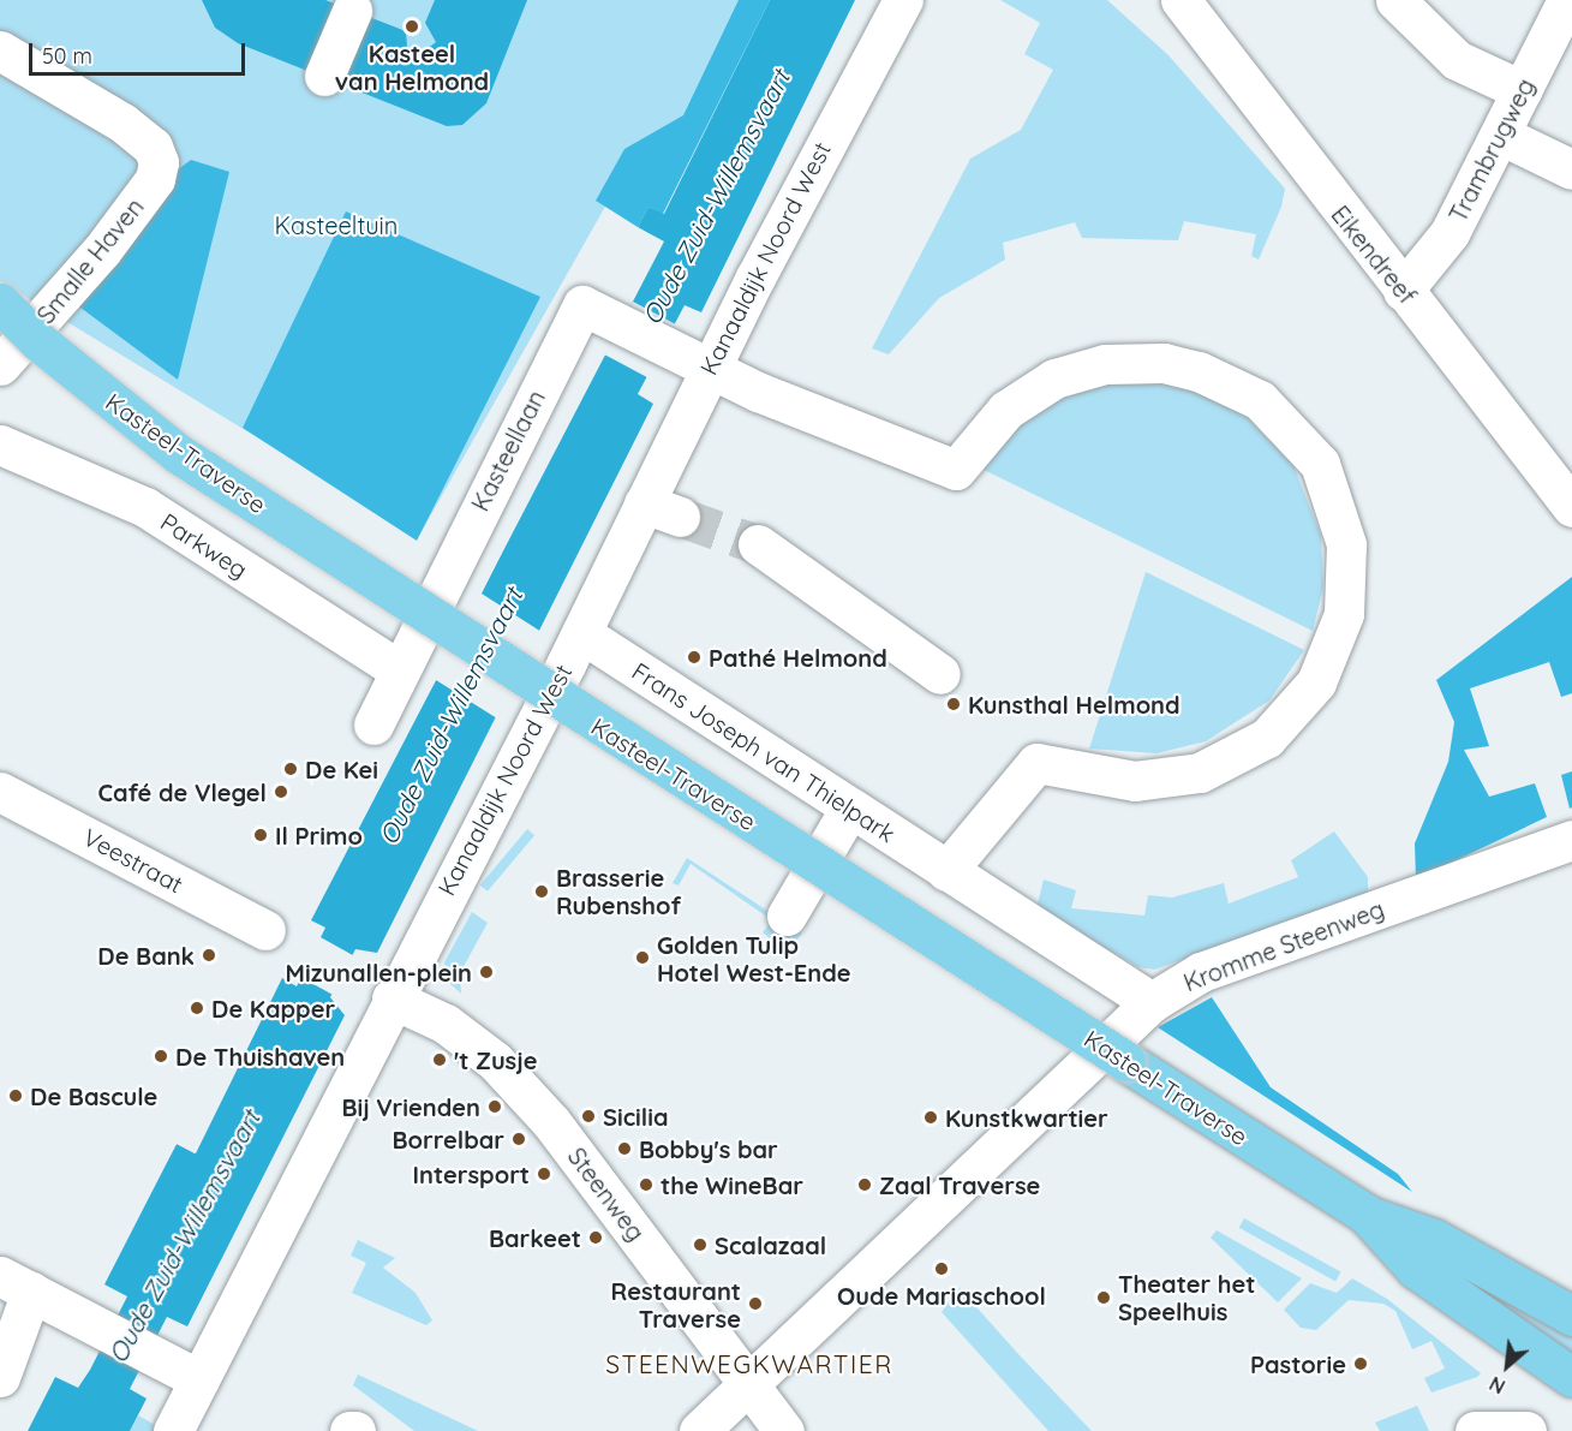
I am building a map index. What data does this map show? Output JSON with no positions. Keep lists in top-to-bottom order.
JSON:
{
  "streets": {
    "main road": ["Kasteel-Traverse"],
    "street": [
      "Trambrugweg",
      "Eikendreef",
      "Kanaaldijk Noord West",
      "Smalle Haven",
      "Kasteellaan",
      "Parkweg",
      "Frans Joseph van Thielpark",
      "Veestraat",
      "Kromme Steenweg",
      "Steenweg"
    ]
  },
  "crossings": [
    ["Trambrugweg", "Eikendreef"],
    ["Kanaaldijk Noord West", "Kasteellaan"],
    ["Kanaaldijk Noord West", "Frans Joseph van Thielpark"],
    ["Kanaaldijk Noord West", "Steenweg"],
    ["Kasteellaan", "Parkweg"],
    ["Frans Joseph van Thielpark", "Kromme Steenweg"],
    ["Kromme Steenweg", "Steenweg"]
  ],
  "districts": ["STEENWEGKWARTIER"],
  "water": ["Oude Zuid-Willemsvaart"],
  "parks": ["Kasteeltuin"],
  "places": [
    "Kasteel van Helmond",
    "Pathé Helmond",
    "Kunsthal Helmond",
    "De Kei",
    "Café de Vlegel",
    "Il Primo",
    "Brasserie Rubenshof",
    "De Bank",
    "Golden Tulip Hotel West-Ende",
    "Mizunallen-plein",
    "De Kapper",
    "De Thuishaven",
    "'t Zusje",
    "De Bascule",
    "Bij Vrienden",
    "Sicilia",
    "Kunstkwartier",
    "Borrelbar",
    "Bobby's bar",
    "Intersport",
    "the WineBar",
    "Zaal Traverse",
    "Barkeet",
    "Scalazaal",
    "Oude Mariaschool",
    "Theater het Speelhuis",
    "Restaurant Traverse",
    "Pastorie"
  ],
  "scale_bar": "50 m",
  "north": "bottom left"
}
